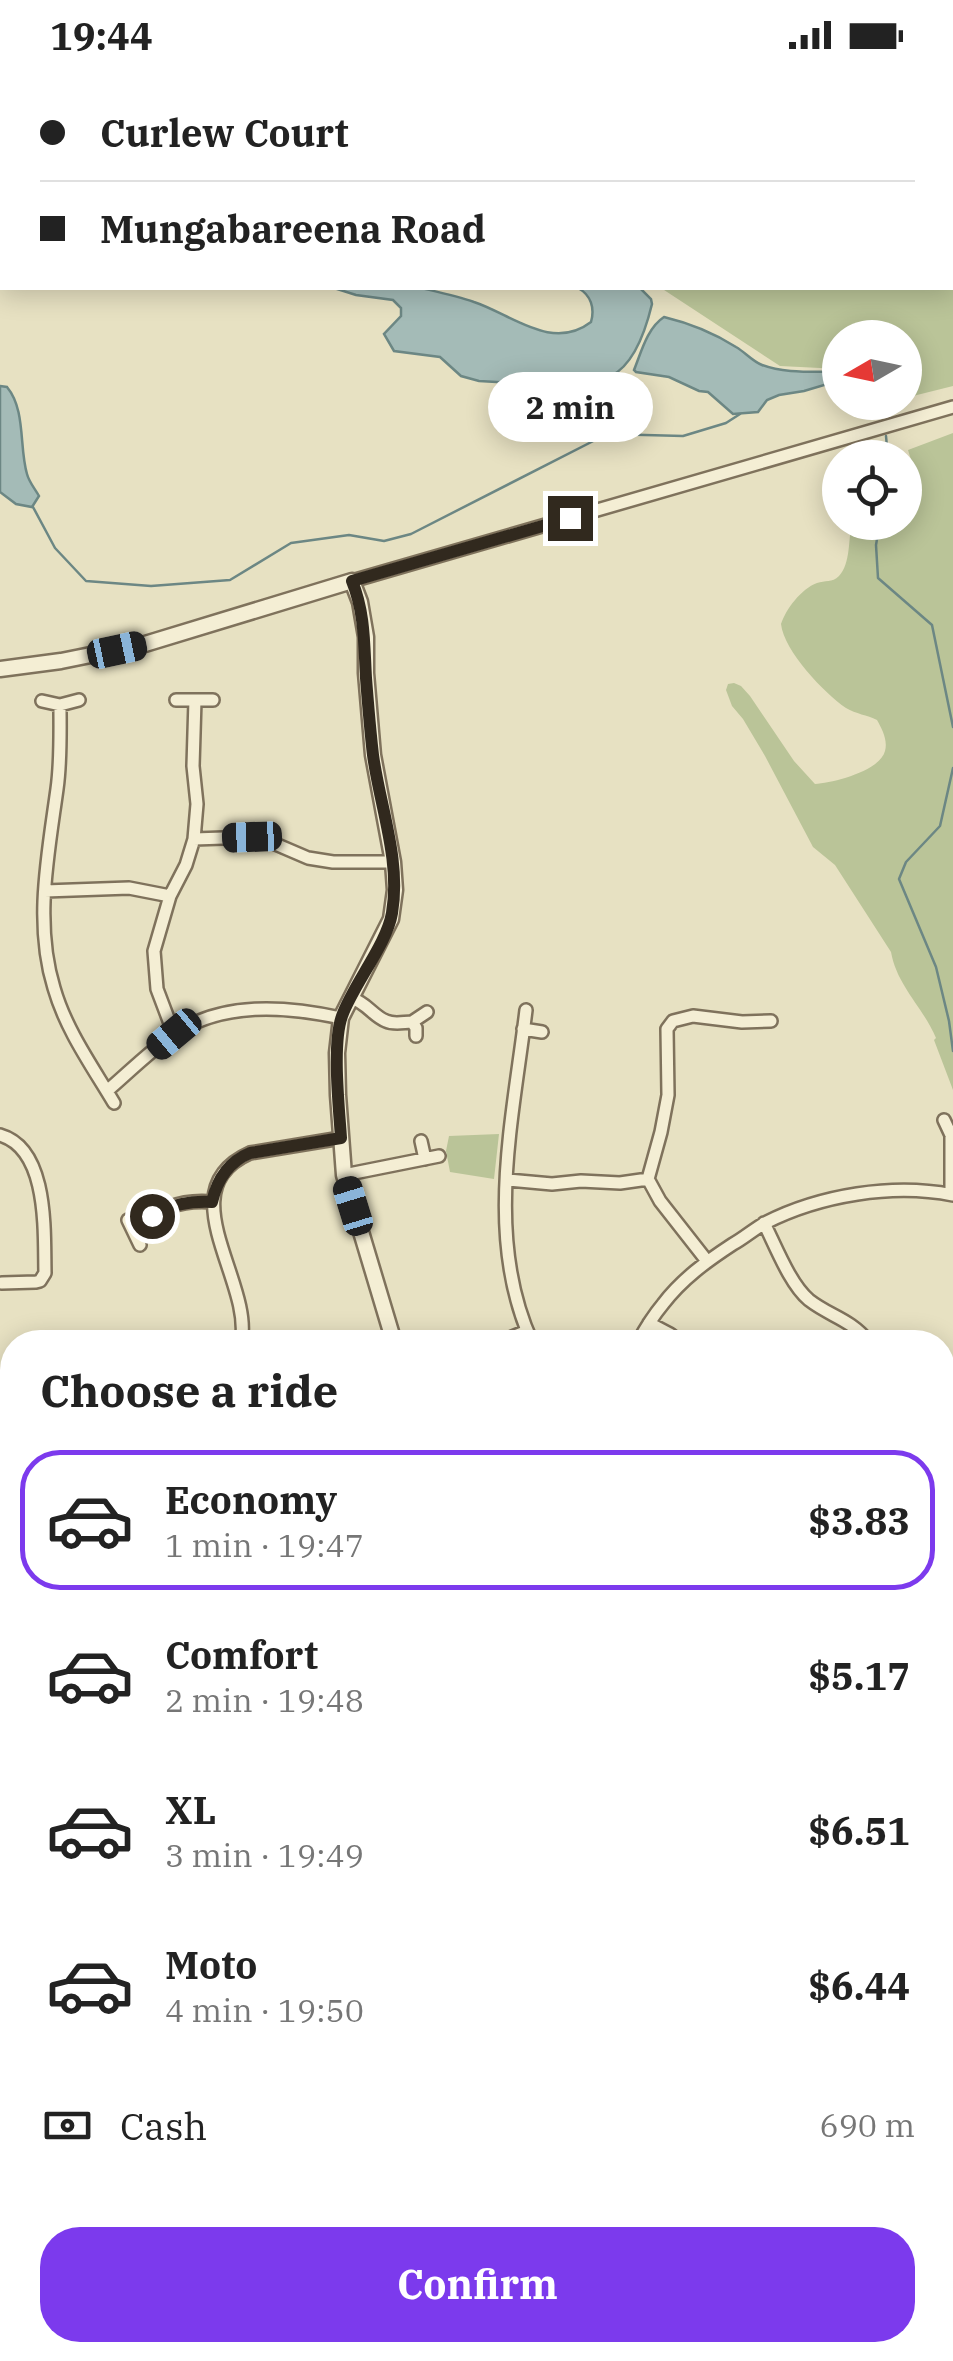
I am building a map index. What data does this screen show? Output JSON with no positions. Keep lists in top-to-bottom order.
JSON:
{
  "north": "left",
  "page": {
    "status": "19:44",
    "banner": ["Curlew Court", "Mungabareena Road"],
    "bubble": "2 min",
    "heading": "Choose a ride",
    "list": [
      {
        "name": "Economy",
        "note": "1 min · 19:47",
        "value": "$3.83"
      },
      {
        "name": "Comfort",
        "note": "2 min · 19:48",
        "value": "$5.17"
      },
      {
        "name": "XL",
        "note": "3 min · 19:49",
        "value": "$6.51"
      },
      {
        "name": "Moto",
        "note": "4 min · 19:50",
        "value": "$6.44"
      }
    ],
    "pay": ["Cash", "690 m"],
    "buttons": "Confirm"
  }
}
